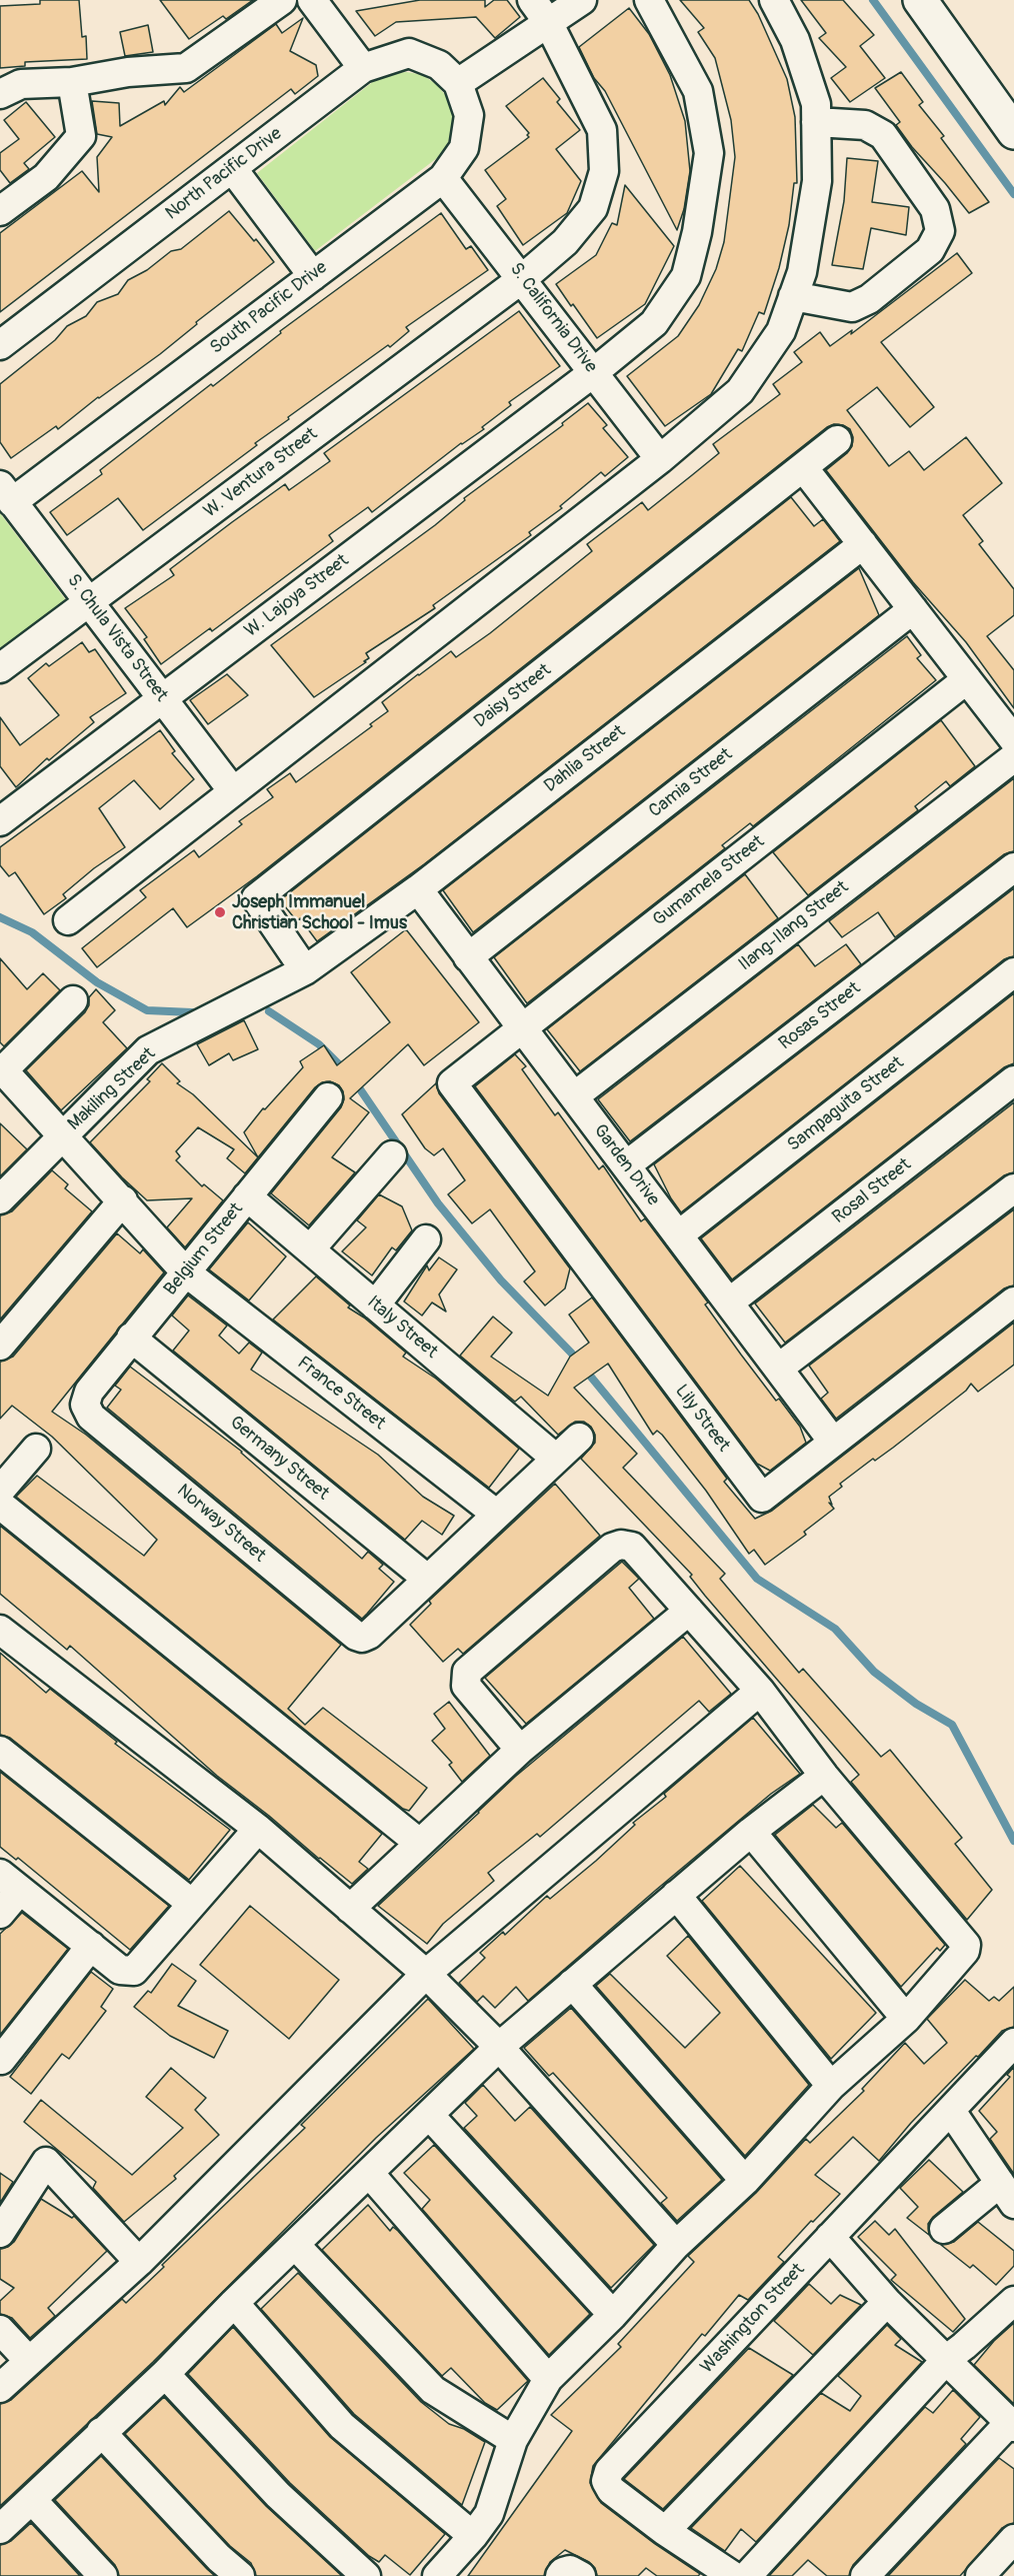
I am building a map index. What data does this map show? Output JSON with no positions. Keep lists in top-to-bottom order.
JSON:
{
  "streets": {
    "street": [
      "North Pacific Drive",
      "South Pacific Drive",
      "S. California Drive",
      "W. Ventura Street",
      "W. Lajoya Street",
      "S. Chula Vista Street",
      "Daisy Street",
      "Dahlia Street",
      "Camia Street",
      "Gumamela Street",
      "Ilang-Ilang Street",
      "Rosas Street",
      "Makiling Street",
      "Sampaguita Street",
      "Garden Drive",
      "Rosal Street",
      "Belgium Street",
      "Italy Street",
      "France Street",
      "Lily Street",
      "Germany Street",
      "Norway Street",
      "Washington Street"
    ]
  },
  "crossings": [
    ["North Pacific Drive", "South Pacific Drive"],
    ["South Pacific Drive", "S. California Drive"],
    ["South Pacific Drive", "S. Chula Vista Street"],
    ["S. California Drive", "W. Ventura Street"],
    ["S. California Drive", "W. Lajoya Street"],
    ["W. Ventura Street", "S. Chula Vista Street"],
    ["W. Lajoya Street", "S. Chula Vista Street"],
    ["Daisy Street", "Dahlia Street"],
    ["Daisy Street", "Makiling Street"],
    ["Dahlia Street", "Makiling Street"],
    ["Dahlia Street", "Garden Drive"],
    ["Camia Street", "Garden Drive"],
    ["Gumamela Street", "Garden Drive"],
    ["Gumamela Street", "Lily Street"],
    ["Ilang-Ilang Street", "Garden Drive"],
    ["Rosas Street", "Garden Drive"],
    ["Makiling Street", "France Street"],
    ["Sampaguita Street", "Garden Drive"],
    ["Garden Drive", "Rosal Street"],
    ["Garden Drive", "Lily Street"],
    ["Belgium Street", "Italy Street"],
    ["Belgium Street", "France Street"],
    ["Belgium Street", "Germany Street"],
    ["Belgium Street", "Norway Street"],
    ["Germany Street", "Norway Street"]
  ],
  "places": ["Joseph Immanuel Christian School - Imus"]
}
